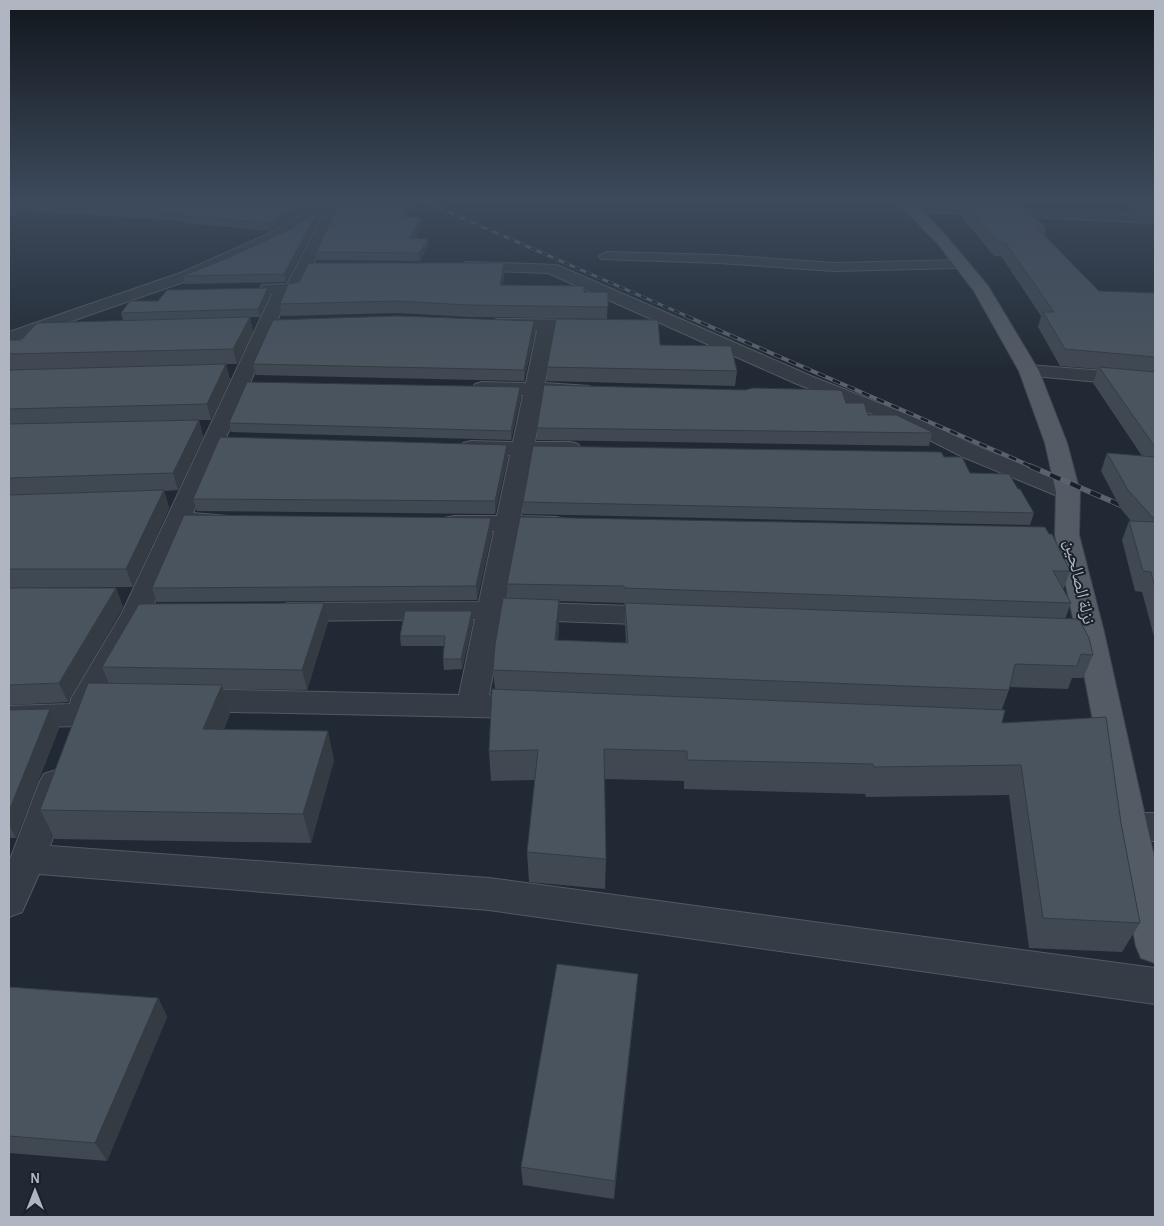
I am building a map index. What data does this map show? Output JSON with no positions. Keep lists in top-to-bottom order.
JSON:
{
  "streets": {
    "main road": ["نزلة الصالحين"]
  },
  "north": "top"
}
